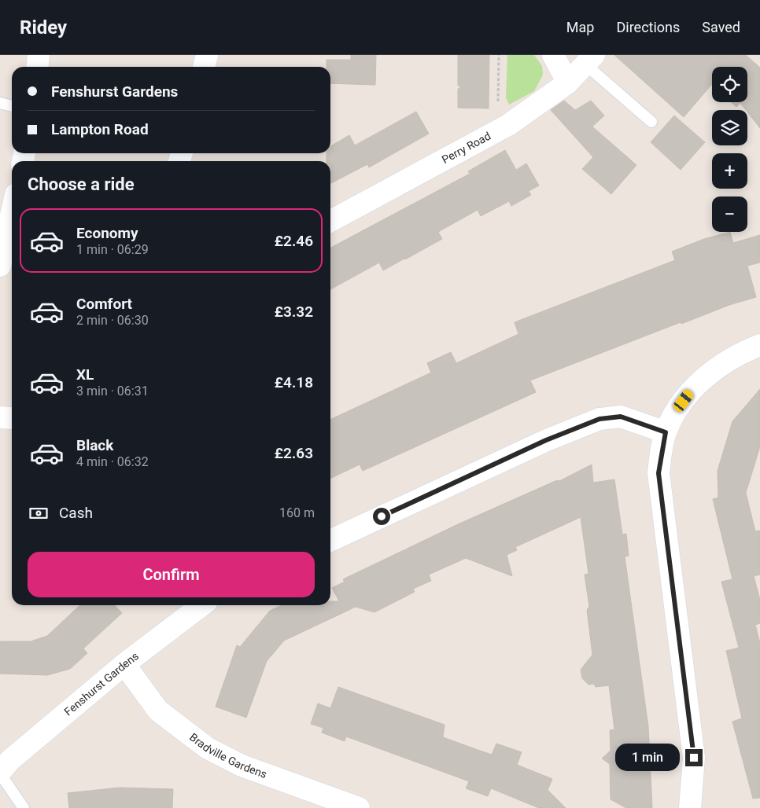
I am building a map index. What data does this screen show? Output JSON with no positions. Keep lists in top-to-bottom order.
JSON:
{
  "streets": {
    "street": ["Perry Road", "Fenshurst Gardens", "Bradville Gardens"]
  },
  "crossings": [
    ["Fenshurst Gardens", "Bradville Gardens"]
  ],
  "page": {
    "header": "Ridey",
    "nav": ["Map", "Directions", "Saved"],
    "map_buttons": ["+", "−"],
    "banner": ["Fenshurst Gardens", "Lampton Road"],
    "heading": "Choose a ride",
    "list": [
      {
        "name": "Economy",
        "note": "1 min · 06:29",
        "value": "£2.46"
      },
      {
        "name": "Comfort",
        "note": "2 min · 06:30",
        "value": "£3.32"
      },
      {
        "name": "XL",
        "note": "3 min · 06:31",
        "value": "£4.18"
      },
      {
        "name": "Black",
        "note": "4 min · 06:32",
        "value": "£2.63"
      }
    ],
    "pay": ["Cash", "160 m"],
    "buttons": "Confirm",
    "bubble": "1 min"
  }
}
